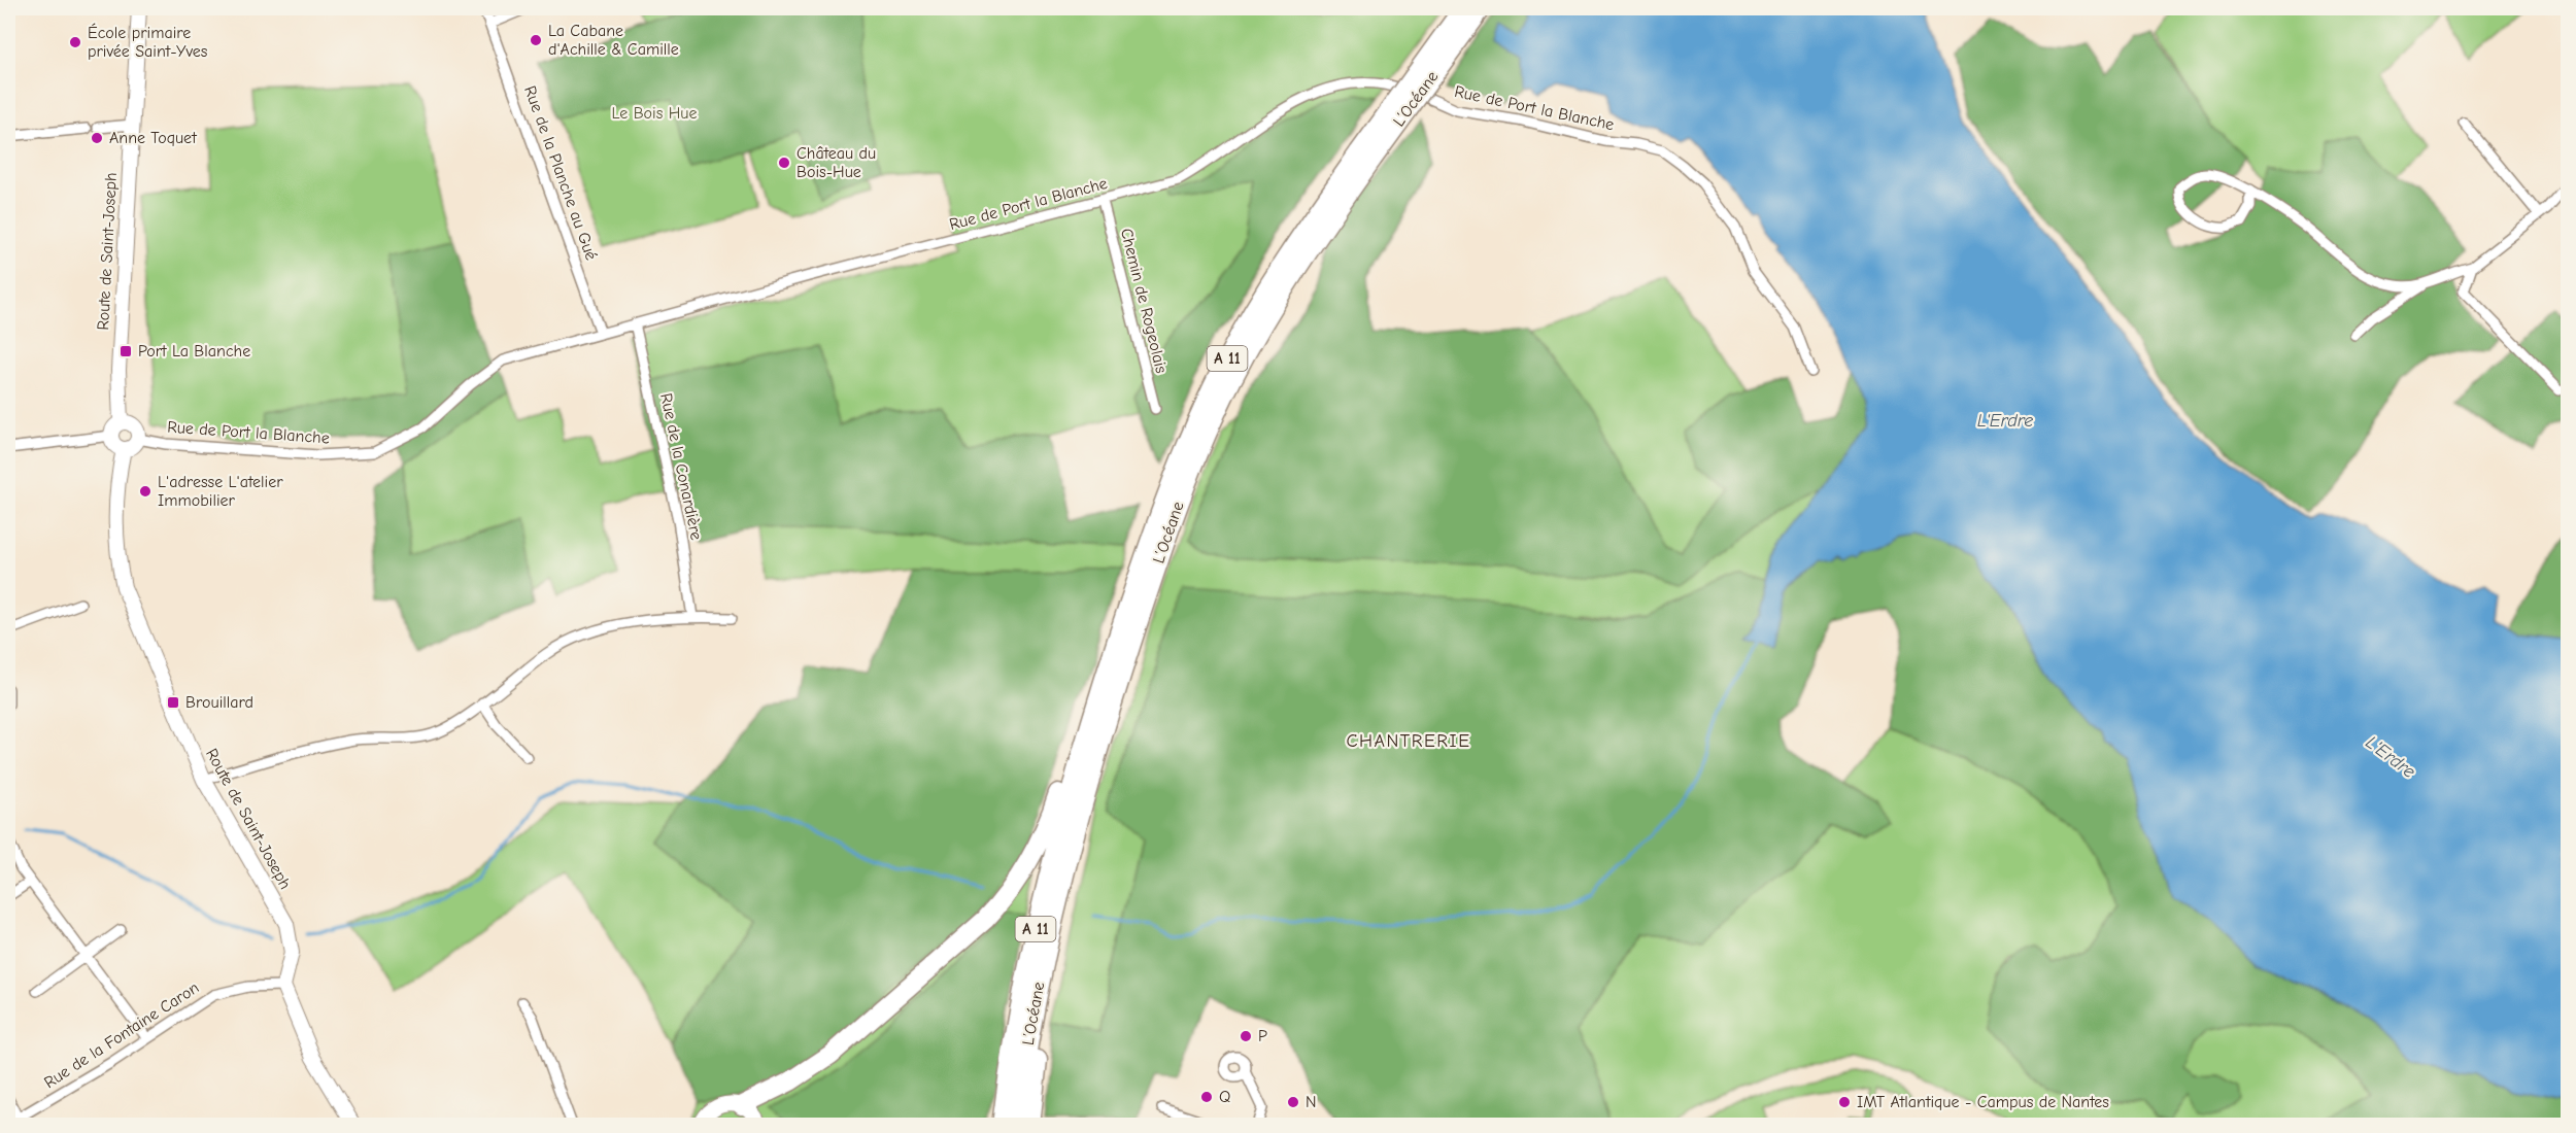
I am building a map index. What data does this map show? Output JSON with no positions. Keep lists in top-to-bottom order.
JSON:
{
  "streets": {
    "highway": ["L’Océane", "A 11"],
    "street": [
      "Rue de Port la Blanche",
      "Rue de la Planche au Gué",
      "Route de Saint-Joseph",
      "Chemin de Rogeolais",
      "Rue de la Conardière",
      "Rue de la Fontaine Caron"
    ]
  },
  "crossings": [
    ["Rue de Port la Blanche", "Rue de la Planche au Gué"],
    ["Rue de Port la Blanche", "Route de Saint-Joseph"],
    ["Rue de Port la Blanche", "Chemin de Rogeolais"],
    ["Rue de Port la Blanche", "Rue de la Conardière"],
    ["Route de Saint-Joseph", "Rue de la Fontaine Caron"]
  ],
  "districts": ["CHANTRERIE"],
  "water": ["L'Erdre"],
  "parks": ["Le Bois Hue"],
  "places": {
    "other": [
      "La Cabane d'Achille & Camille",
      "École primaire privée Saint-Yves",
      "Anne Toquet",
      "Château du Bois-Hue",
      "L'adresse L'atelier Immobilier",
      "P",
      "Q",
      "N",
      "IMT Atlantique - Campus de Nantes"
    ],
    "transit": ["Port La Blanche", "Brouillard"]
  }
}
